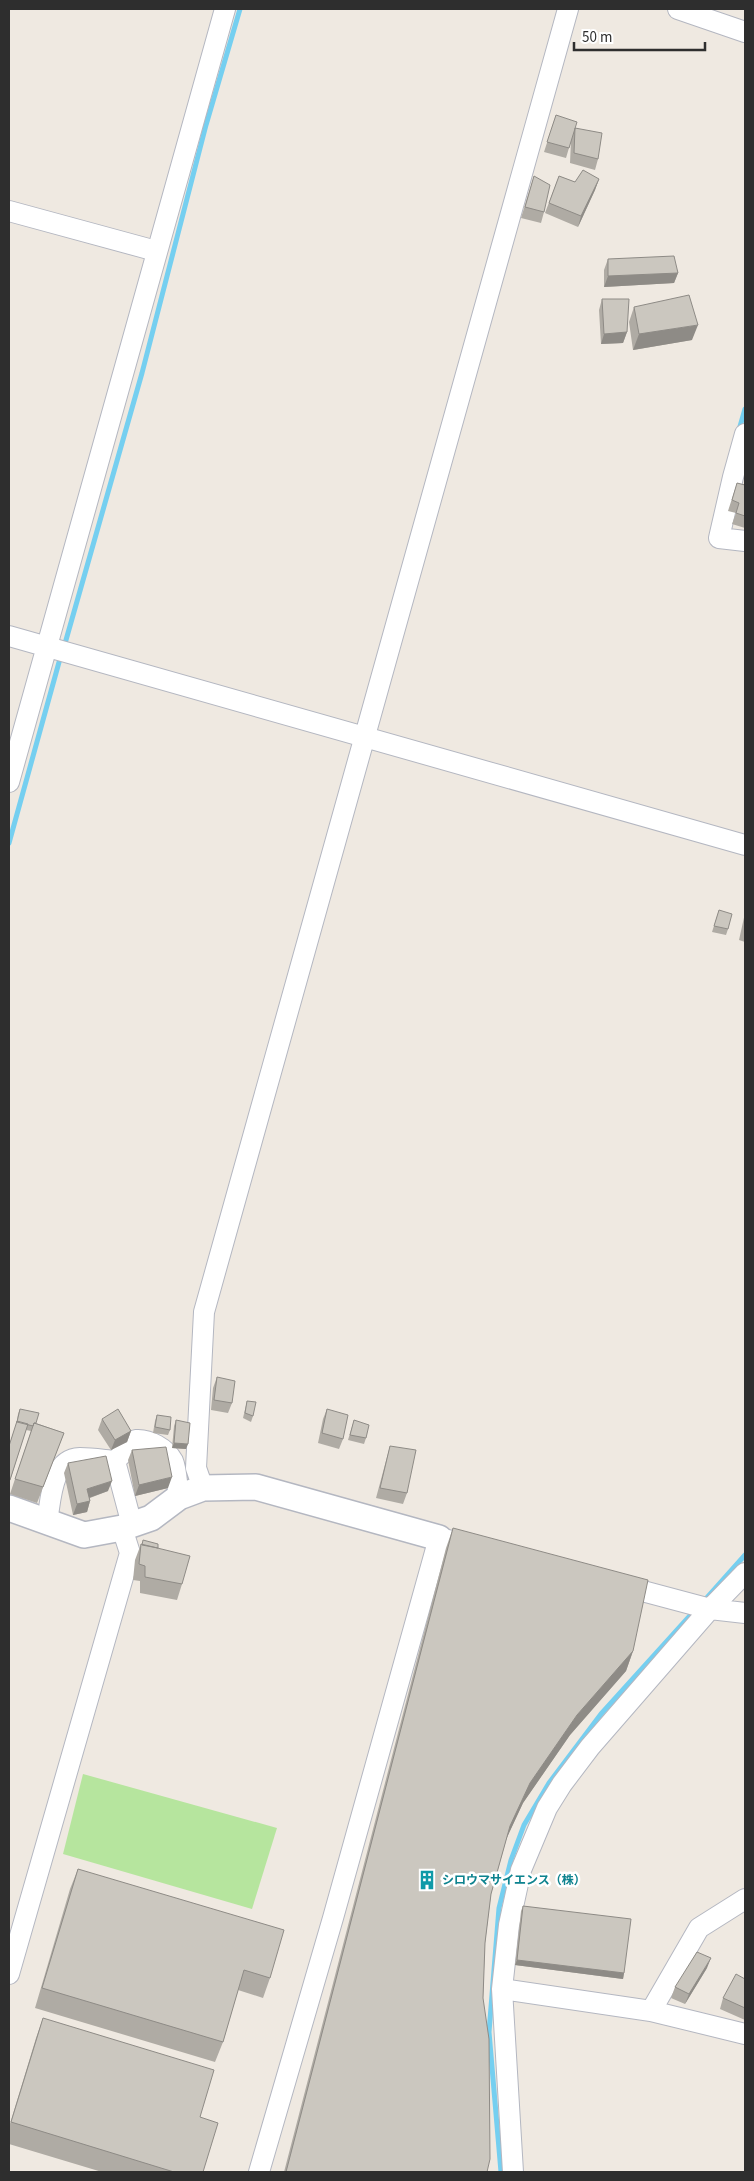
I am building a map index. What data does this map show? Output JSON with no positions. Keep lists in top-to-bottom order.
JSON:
{
  "places": {
    "building": ["シロウマサイエンス（株）"]
  },
  "scale_bar": "50 m"
}
